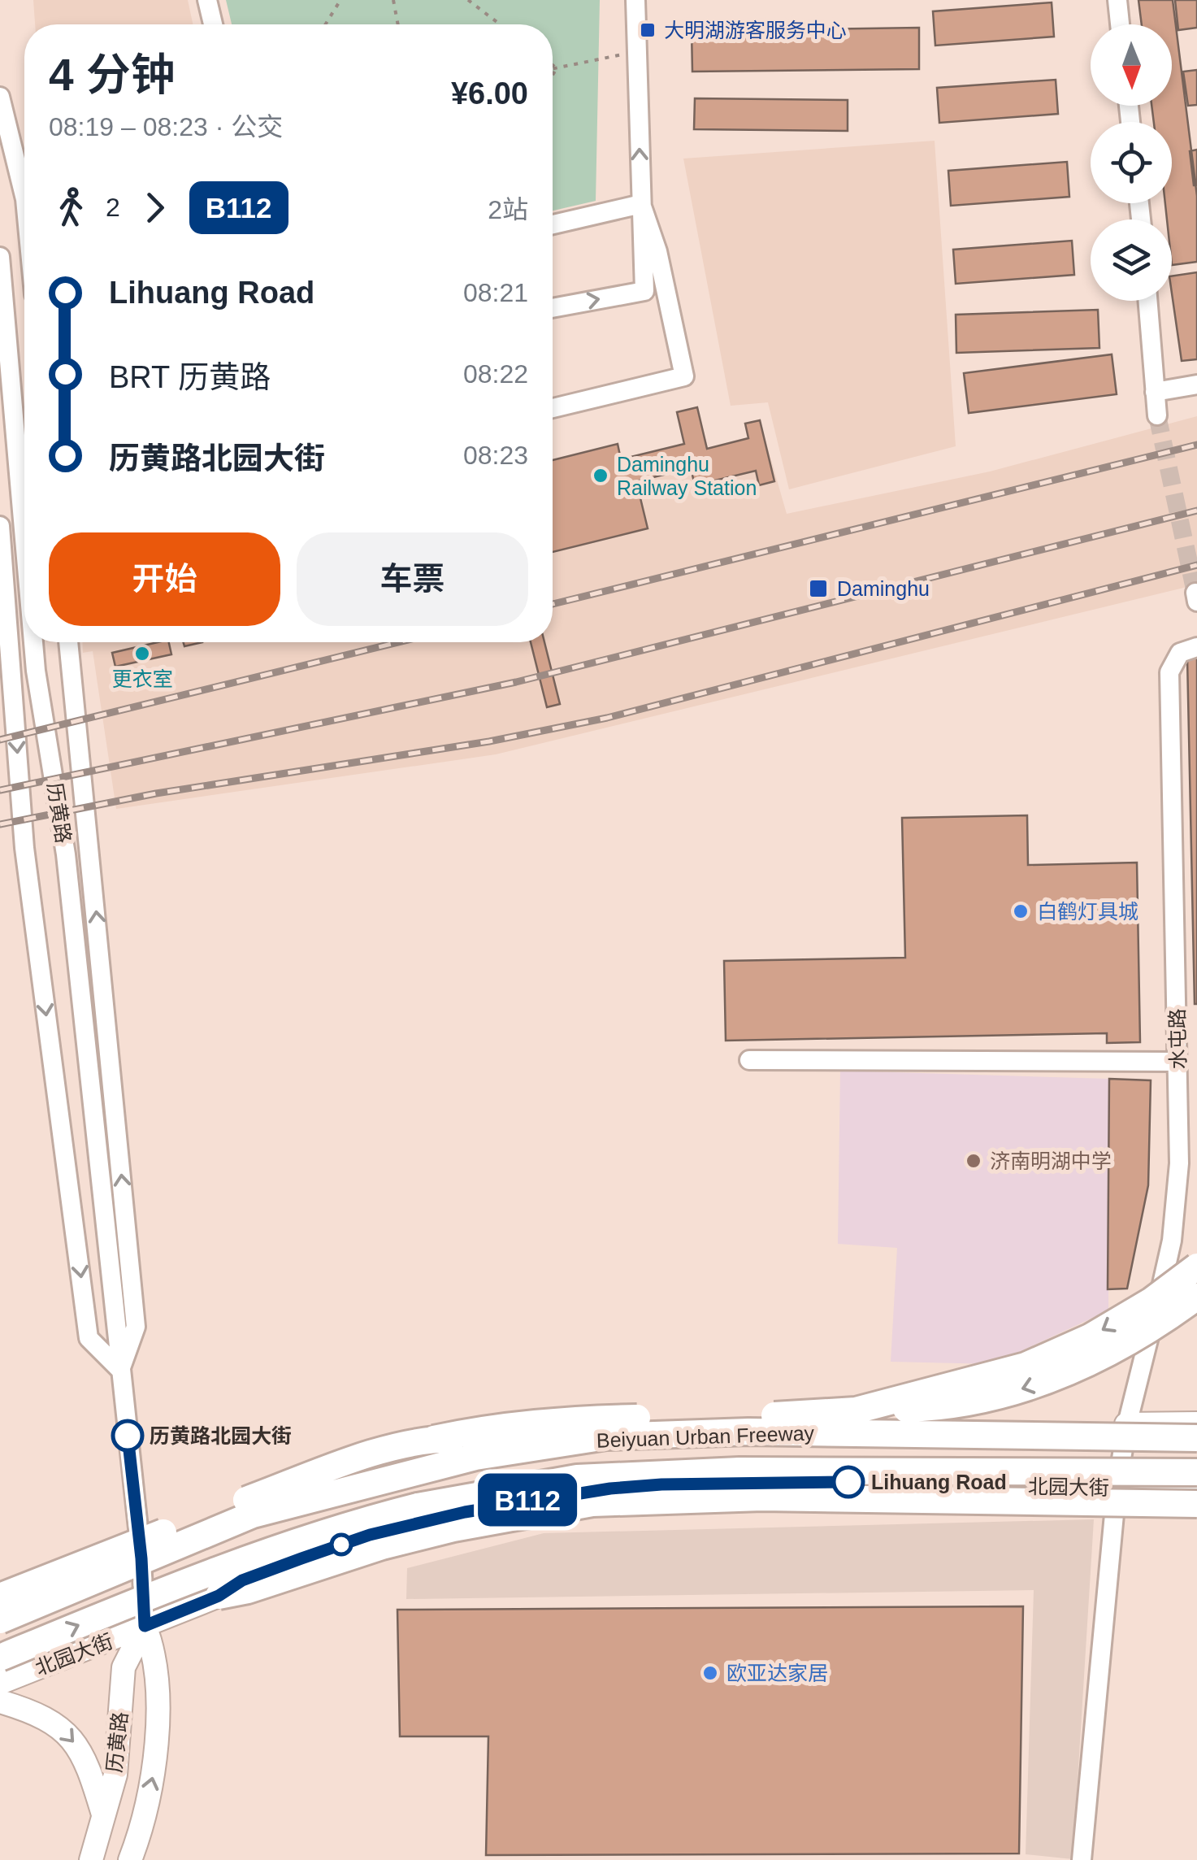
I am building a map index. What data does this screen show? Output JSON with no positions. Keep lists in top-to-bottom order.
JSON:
{
  "streets": {
    "highway": ["Beiyuan Urban Freeway"],
    "main road": ["历黄路", "北园大街"],
    "street": ["水屯路"]
  },
  "crossings": [
    ["历黄路", "北园大街"],
    ["水屯路", "北园大街"],
    ["Beiyuan Urban Freeway", "北园大街"]
  ],
  "places": {
    "transit": ["大明湖游客服务中心", "Daminghu"],
    "other": [
      "Daminghu Railway Station",
      "更衣室",
      "白鹤灯具城",
      "济南明湖中学",
      "历黄路北园大街",
      "Lihuang Road",
      "欧亚达家居"
    ]
  },
  "lines": ["bus line B112"],
  "north": "bottom",
  "page": {
    "on_map": "B112",
    "heading": ["4 分钟", "08:19 – 08:23 · 公交", "¥6.00"],
    "legs": ["2", "B112", "2站"],
    "list": [
      {
        "name": "Lihuang Road",
        "value": "08:21"
      },
      {
        "name": "BRT 历黄路",
        "value": "08:22"
      },
      {
        "name": "历黄路北园大街",
        "value": "08:23"
      }
    ],
    "buttons": ["开始", "车票"]
  }
}
